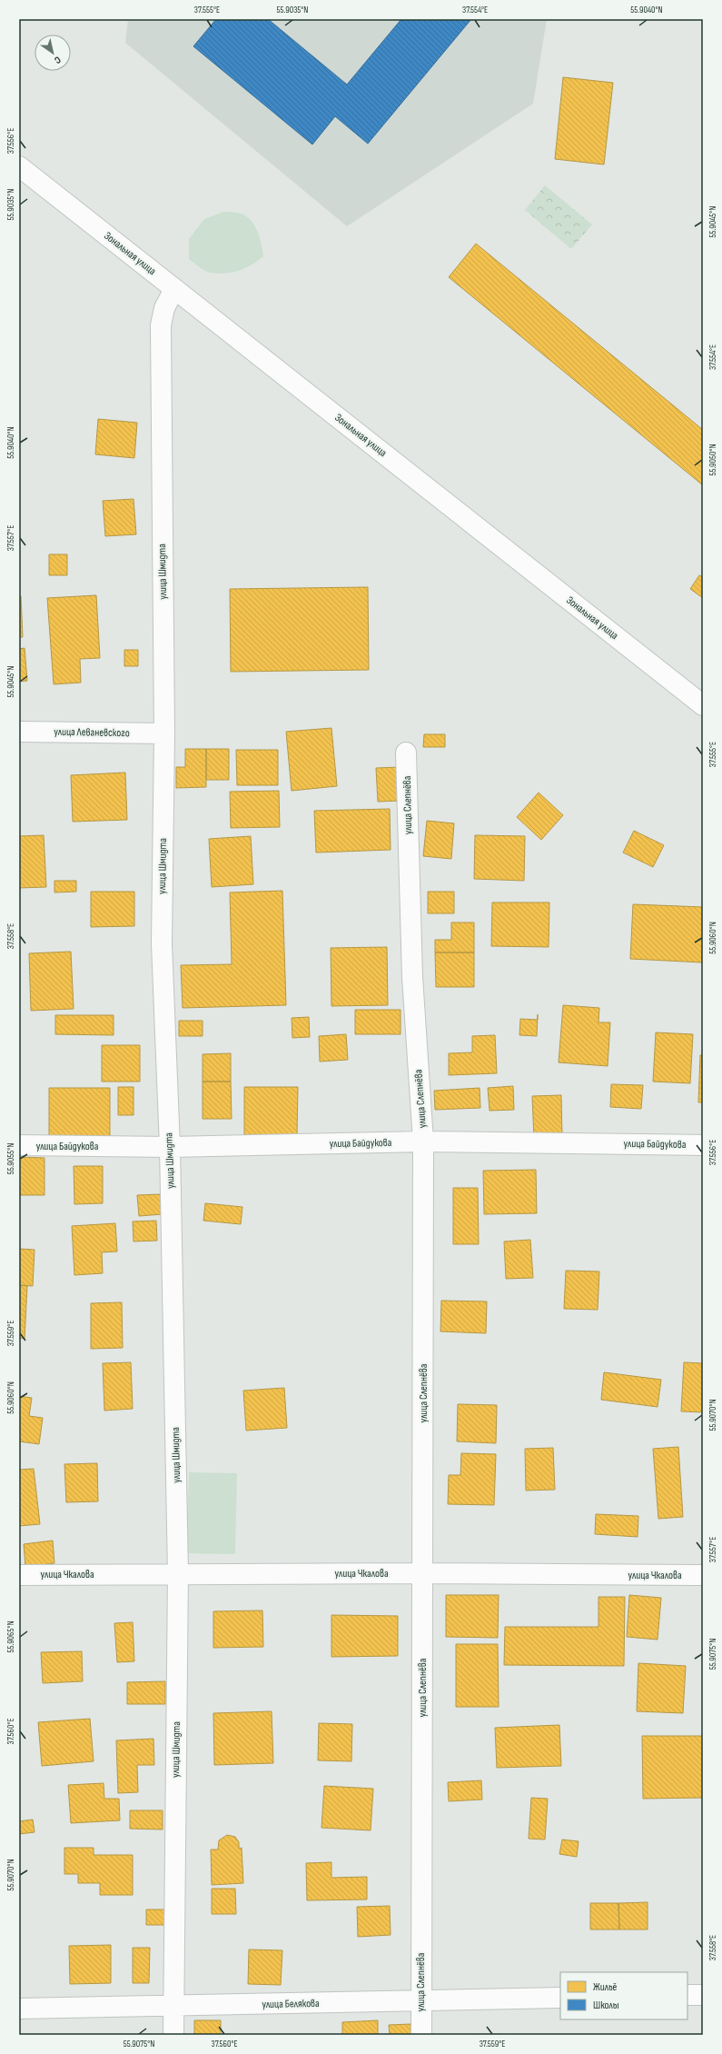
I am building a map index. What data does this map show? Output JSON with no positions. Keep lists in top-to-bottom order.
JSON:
{
  "streets": {
    "street": [
      "Зональная улица",
      "улица Шмидта",
      "улица Леваневского",
      "улица Слепнёва",
      "улица Байдукова",
      "улица Чкалова",
      "улица Белякова"
    ]
  },
  "crossings": [
    ["Зональная улица", "улица Шмидта"],
    ["улица Шмидта", "улица Леваневского"],
    ["улица Шмидта", "улица Байдукова"],
    ["улица Шмидта", "улица Чкалова"],
    ["улица Шмидта", "улица Белякова"],
    ["улица Слепнёва", "улица Байдукова"],
    ["улица Слепнёва", "улица Чкалова"],
    ["улица Слепнёва", "улица Белякова"]
  ],
  "legend": ["Жильё", "Школы"],
  "north": "bottom right",
  "coordinates": [
    "37.555°E",
    "55.9035°N",
    "37.554°E",
    "55.9040°N",
    "37.556°E",
    "55.9045°N",
    "55.9050°N",
    "37.557°E",
    "37.558°E",
    "55.9060°N",
    "55.9055°N",
    "37.559°E",
    "55.9070°N",
    "55.9065°N",
    "55.9075°N",
    "37.560°E"
  ]
}
